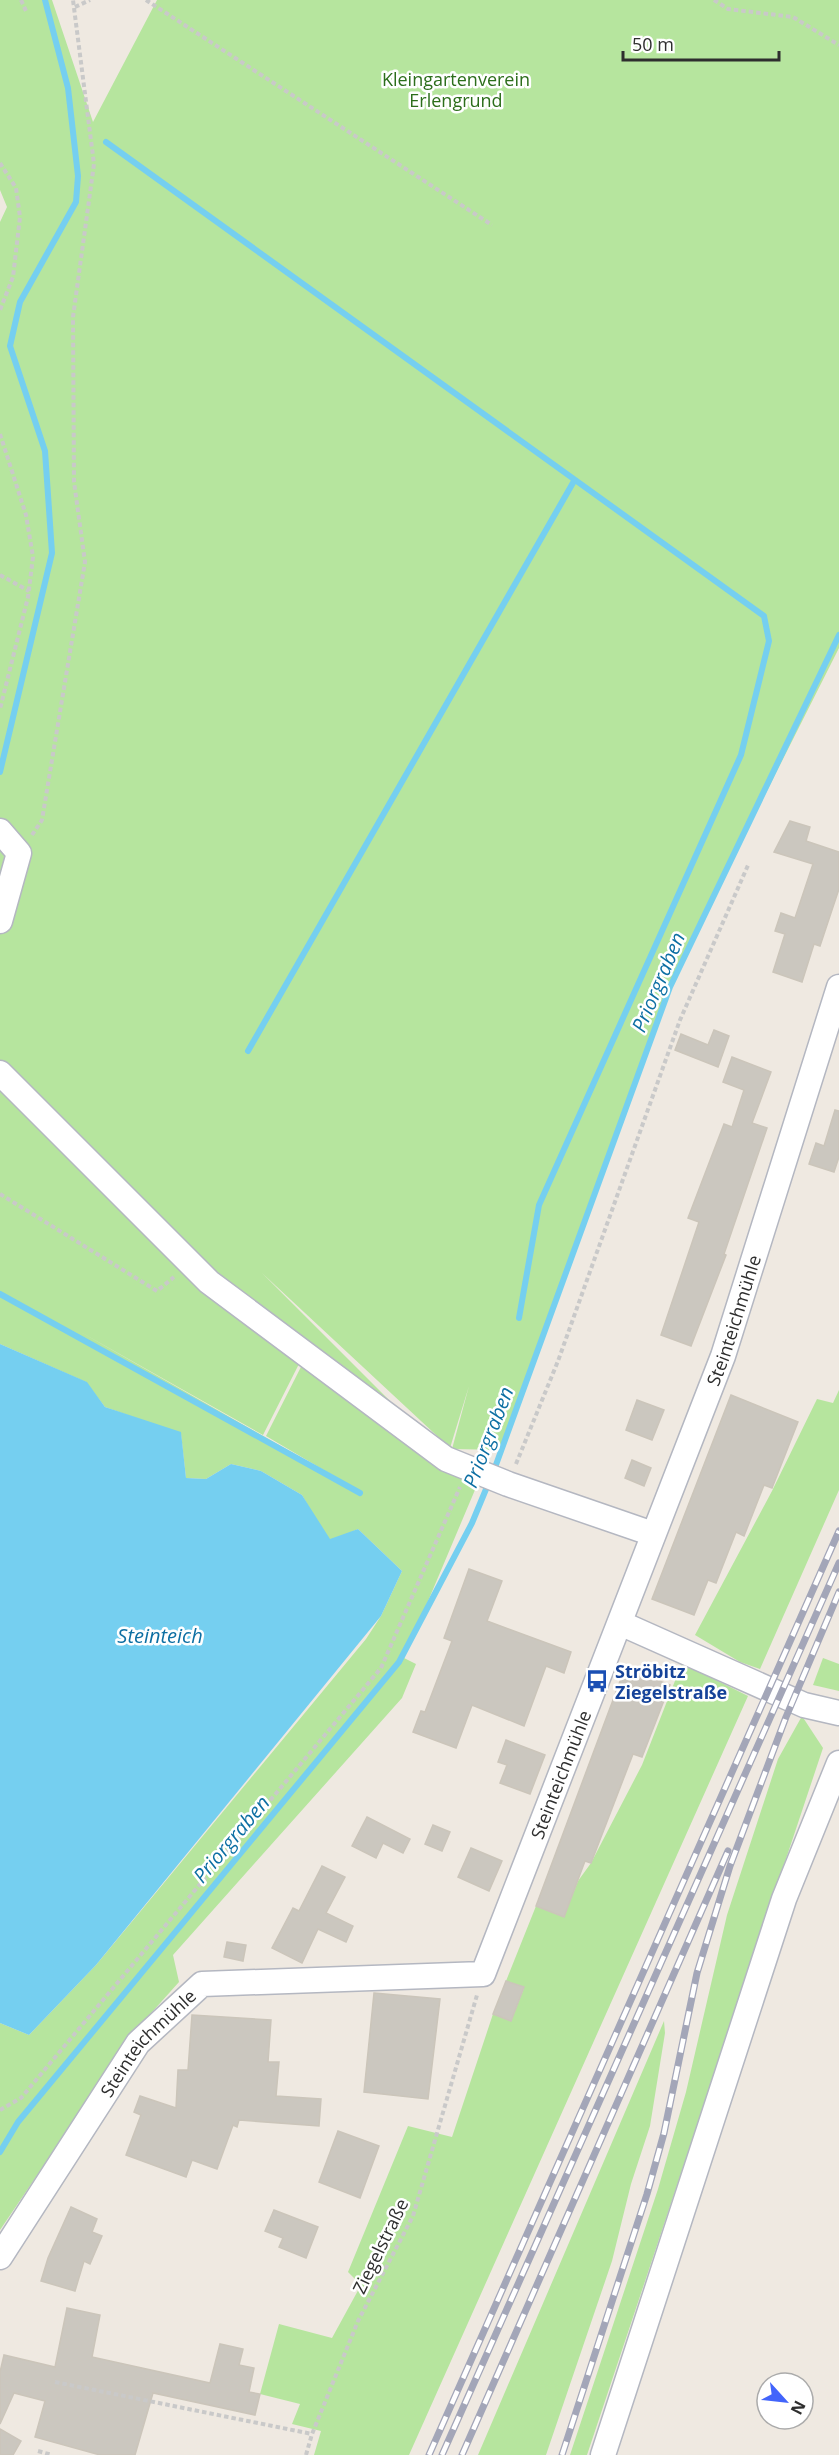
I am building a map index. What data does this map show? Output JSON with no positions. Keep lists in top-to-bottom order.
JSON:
{
  "streets": {
    "street": ["Steinteichmühle"],
    "path": ["Ziegelstraße"]
  },
  "crossings": [
    ["Steinteichmühle", "Ziegelstraße"]
  ],
  "water": ["Priorgraben", "Steinteich"],
  "parks": ["Kleingartenverein Erlengrund"],
  "places": {
    "bus stop": ["Ströbitz Ziegelstraße"]
  },
  "scale_bar": "50 m",
  "north": "bottom right"
}
